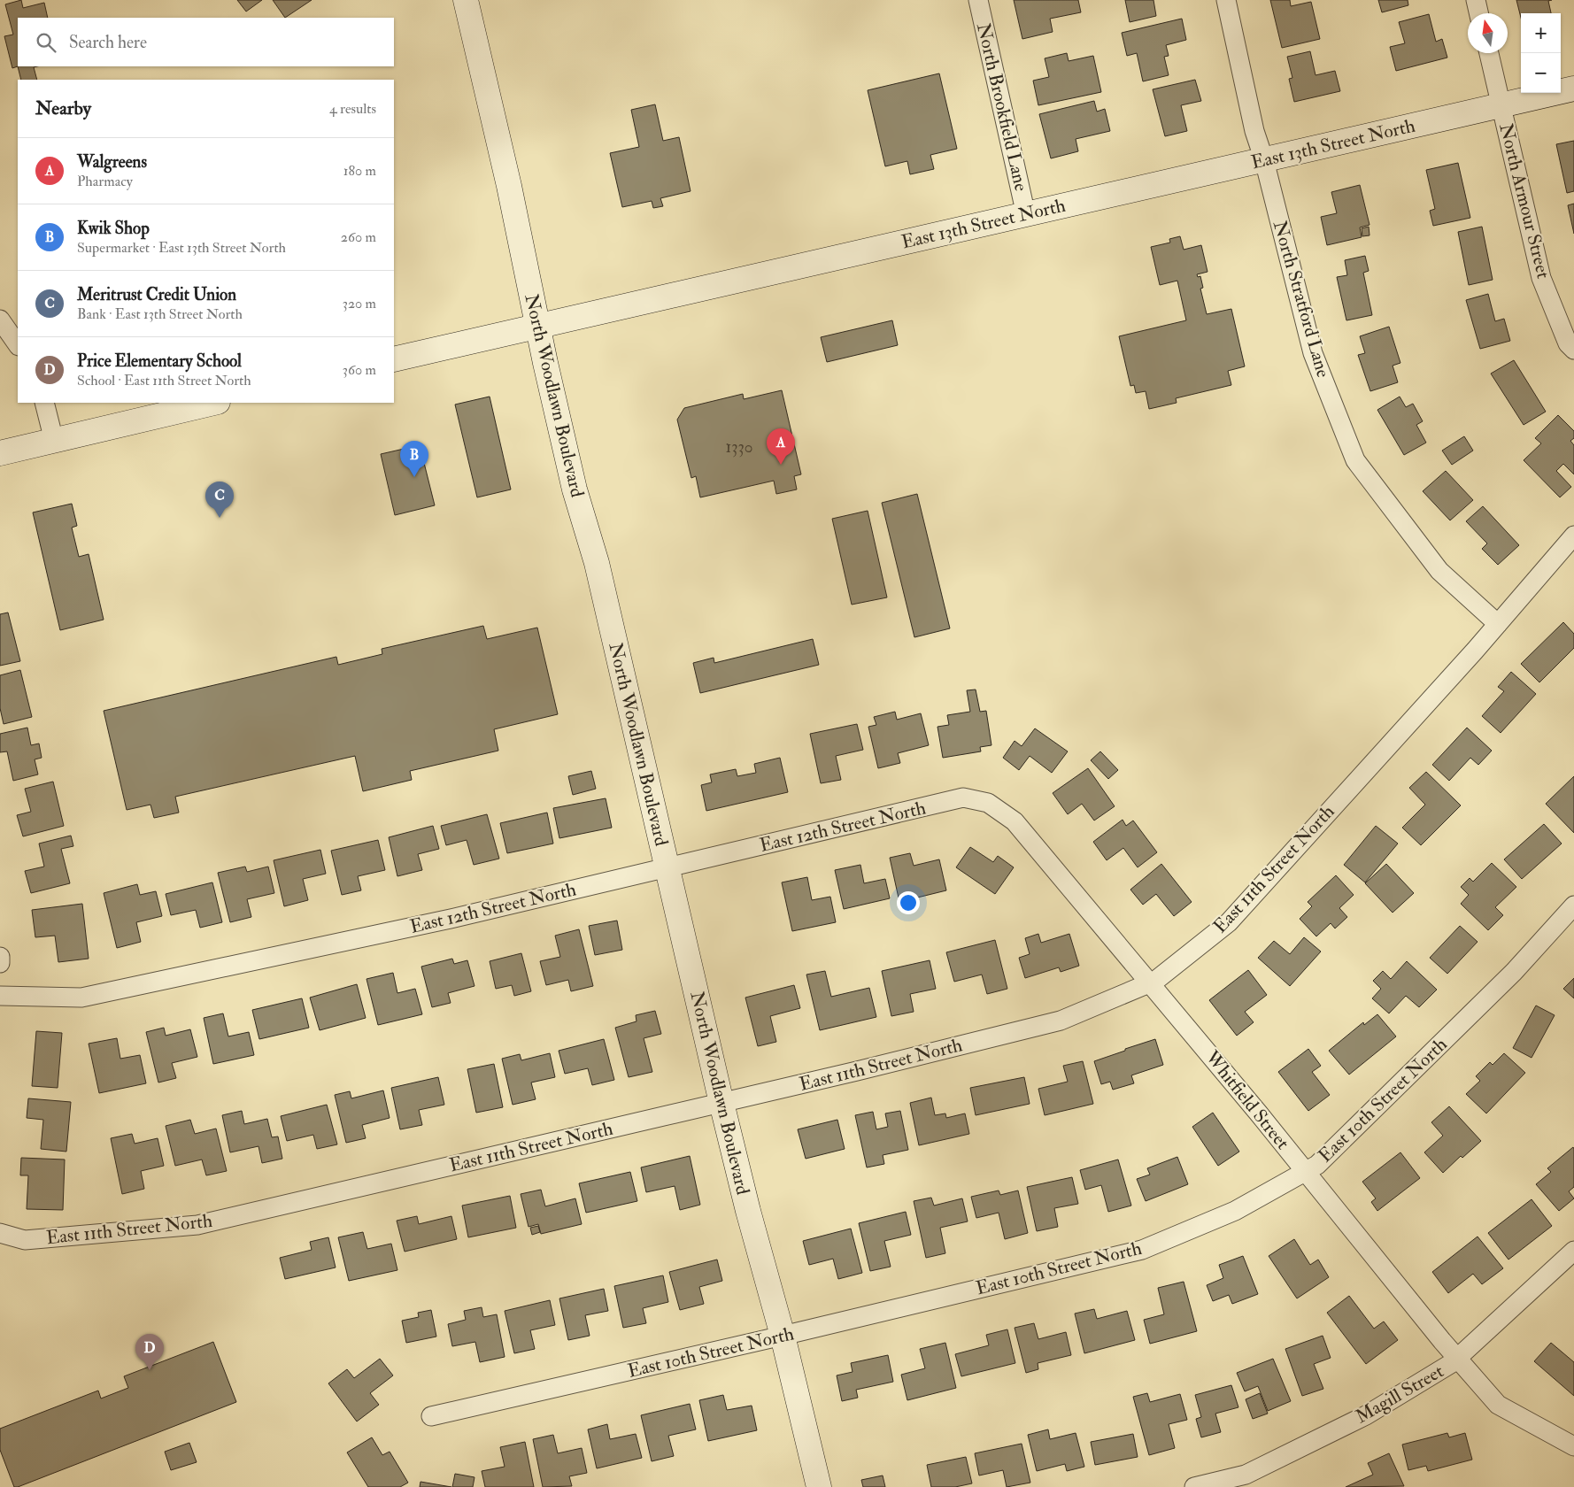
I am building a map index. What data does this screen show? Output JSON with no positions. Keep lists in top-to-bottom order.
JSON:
{
  "streets": {
    "main road": ["East 13th Street North", "North Woodlawn Boulevard"],
    "street": [
      "North Brookfield Lane",
      "North Armour Street",
      "North Stratford Lane",
      "East 12th Street North",
      "East 11th Street North",
      "Whitfield Street",
      "East 10th Street North",
      "Magill Street"
    ]
  },
  "crossings": [
    ["North Brookfield Lane", "East 13th Street North"],
    ["East 13th Street North", "North Armour Street"],
    ["East 13th Street North", "North Stratford Lane"],
    ["East 13th Street North", "North Woodlawn Boulevard"],
    ["North Stratford Lane", "East 11th Street North"],
    ["North Woodlawn Boulevard", "East 12th Street North"],
    ["North Woodlawn Boulevard", "East 11th Street North"],
    ["North Woodlawn Boulevard", "East 10th Street North"],
    ["East 12th Street North", "Whitfield Street"],
    ["East 11th Street North", "Whitfield Street"],
    ["Whitfield Street", "East 10th Street North"],
    ["Whitfield Street", "Magill Street"]
  ],
  "house_numbers": ["1330"],
  "north": "top",
  "page": {
    "map_buttons": ["+", "−"],
    "search": "Search here",
    "heading": ["Nearby", "4 results"],
    "list": [
      {
        "mark": "A",
        "name": "Walgreens",
        "note": "Pharmacy",
        "value": "180 m"
      },
      {
        "mark": "B",
        "name": "Kwik Shop",
        "note": "Supermarket · East 13th Street North",
        "value": "260 m"
      },
      {
        "mark": "C",
        "name": "Meritrust Credit Union",
        "note": "Bank · East 13th Street North",
        "value": "320 m"
      },
      {
        "mark": "D",
        "name": "Price Elementary School",
        "note": "School · East 11th Street North",
        "value": "360 m"
      }
    ],
    "pins": [
      "A",
      "B",
      "C",
      "D"
    ]
  }
}
